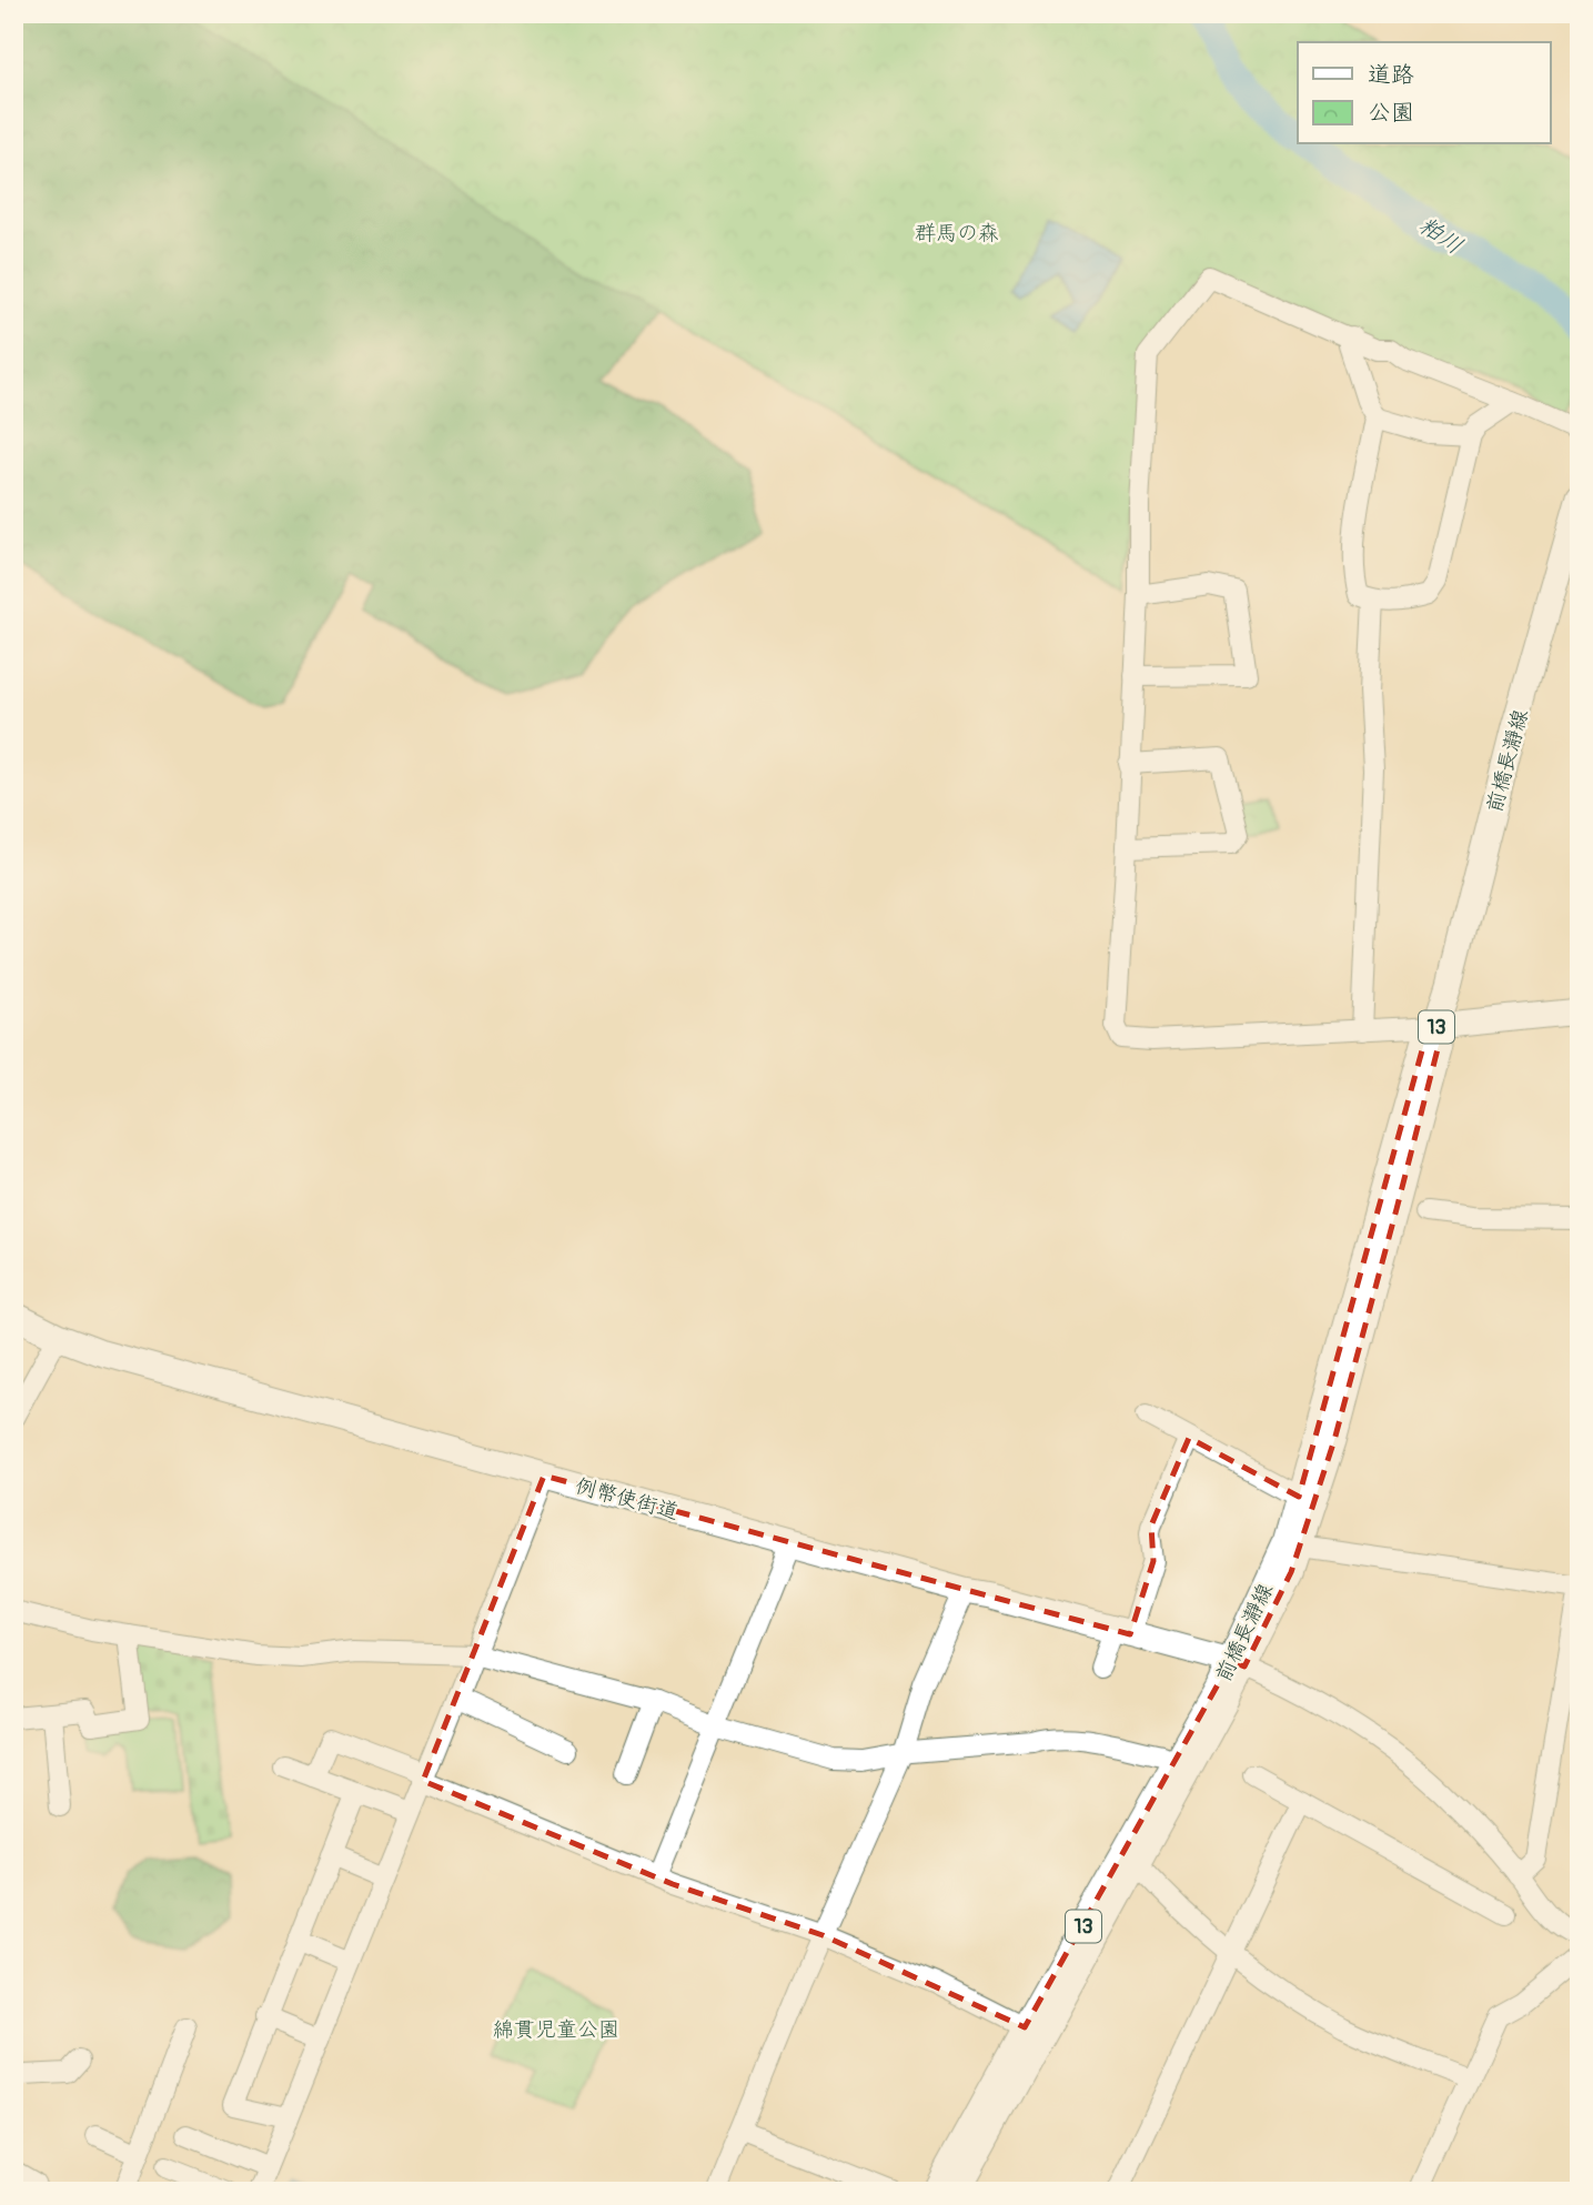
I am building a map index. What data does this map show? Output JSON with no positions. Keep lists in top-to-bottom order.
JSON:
{
  "streets": {
    "main road": ["前橋長瀞線", "13", "例幣使街道"]
  },
  "crossings": [
    ["前橋長瀞線", "例幣使街道"]
  ],
  "water": ["粕川"],
  "parks": ["群馬の森", "綿貫児童公園"],
  "legend": ["道路", "公園"]
}
